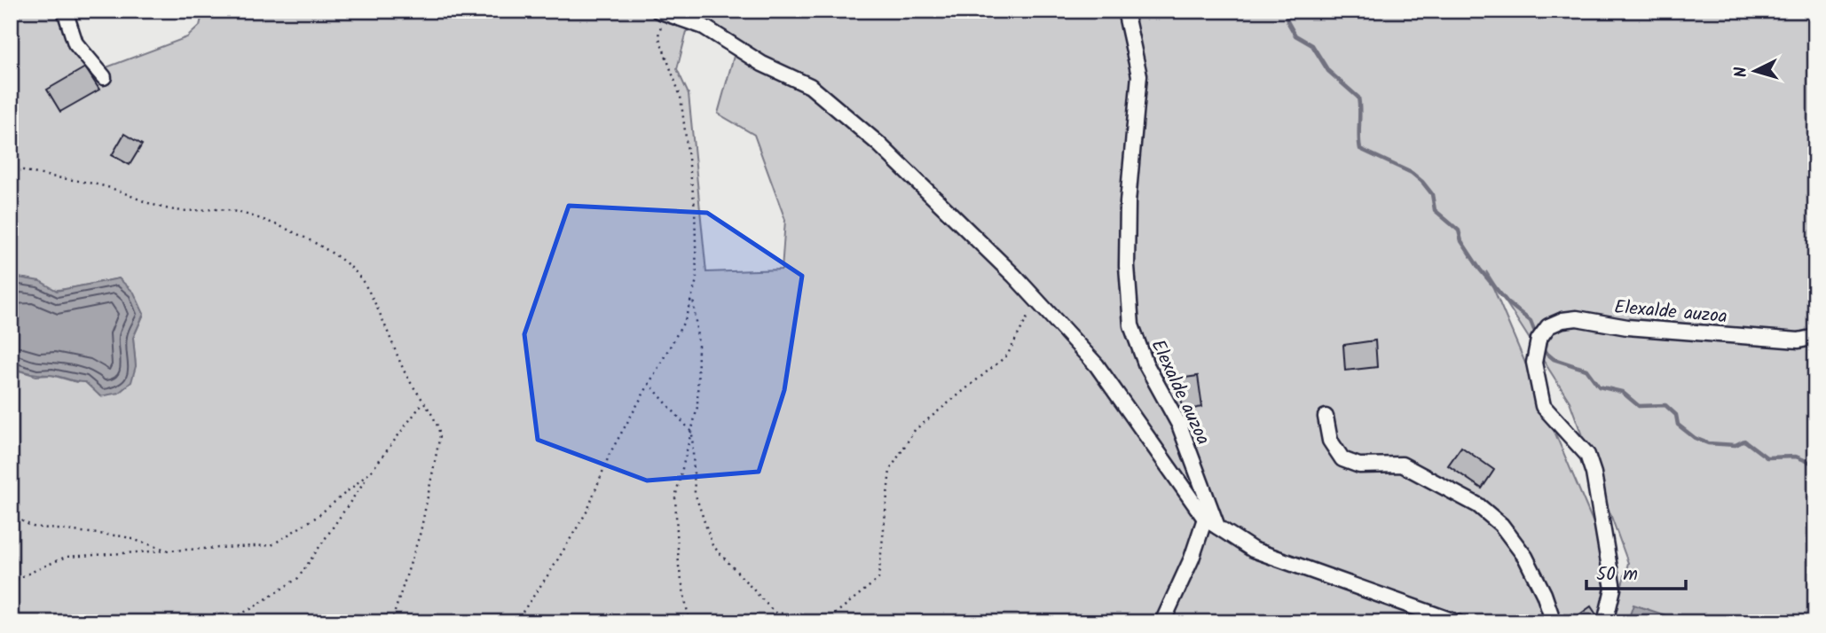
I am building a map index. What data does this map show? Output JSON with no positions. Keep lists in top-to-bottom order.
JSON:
{
  "streets": {
    "street": ["Elexalde auzoa"]
  },
  "scale_bar": "50 m",
  "north": "left"
}
